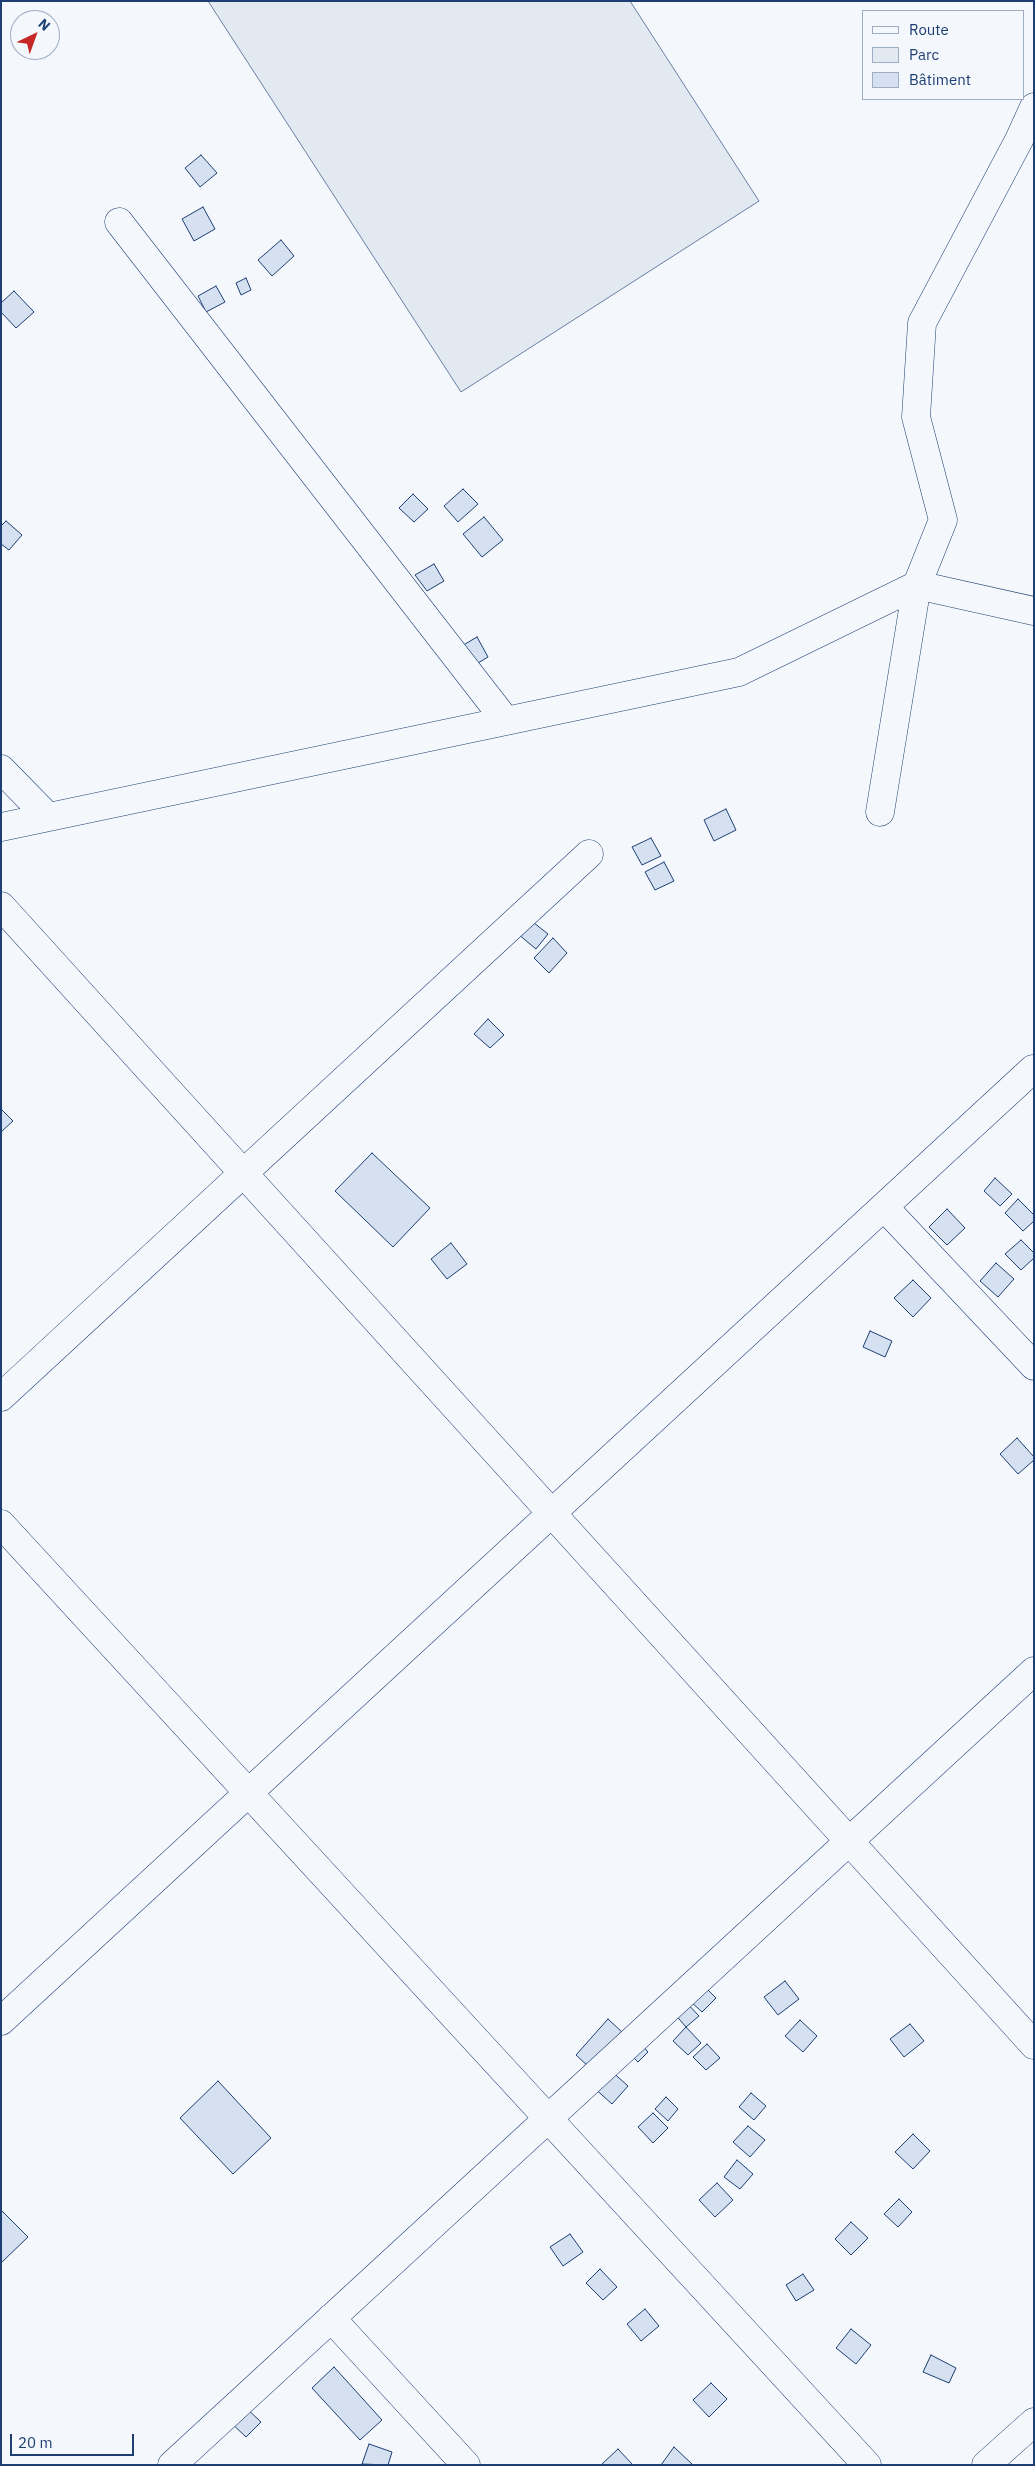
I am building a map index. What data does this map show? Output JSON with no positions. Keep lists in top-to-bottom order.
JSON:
{
  "legend": ["Route", "Parc", "Bâtiment"],
  "scale_bar": "20 m",
  "north": "top right"
}
